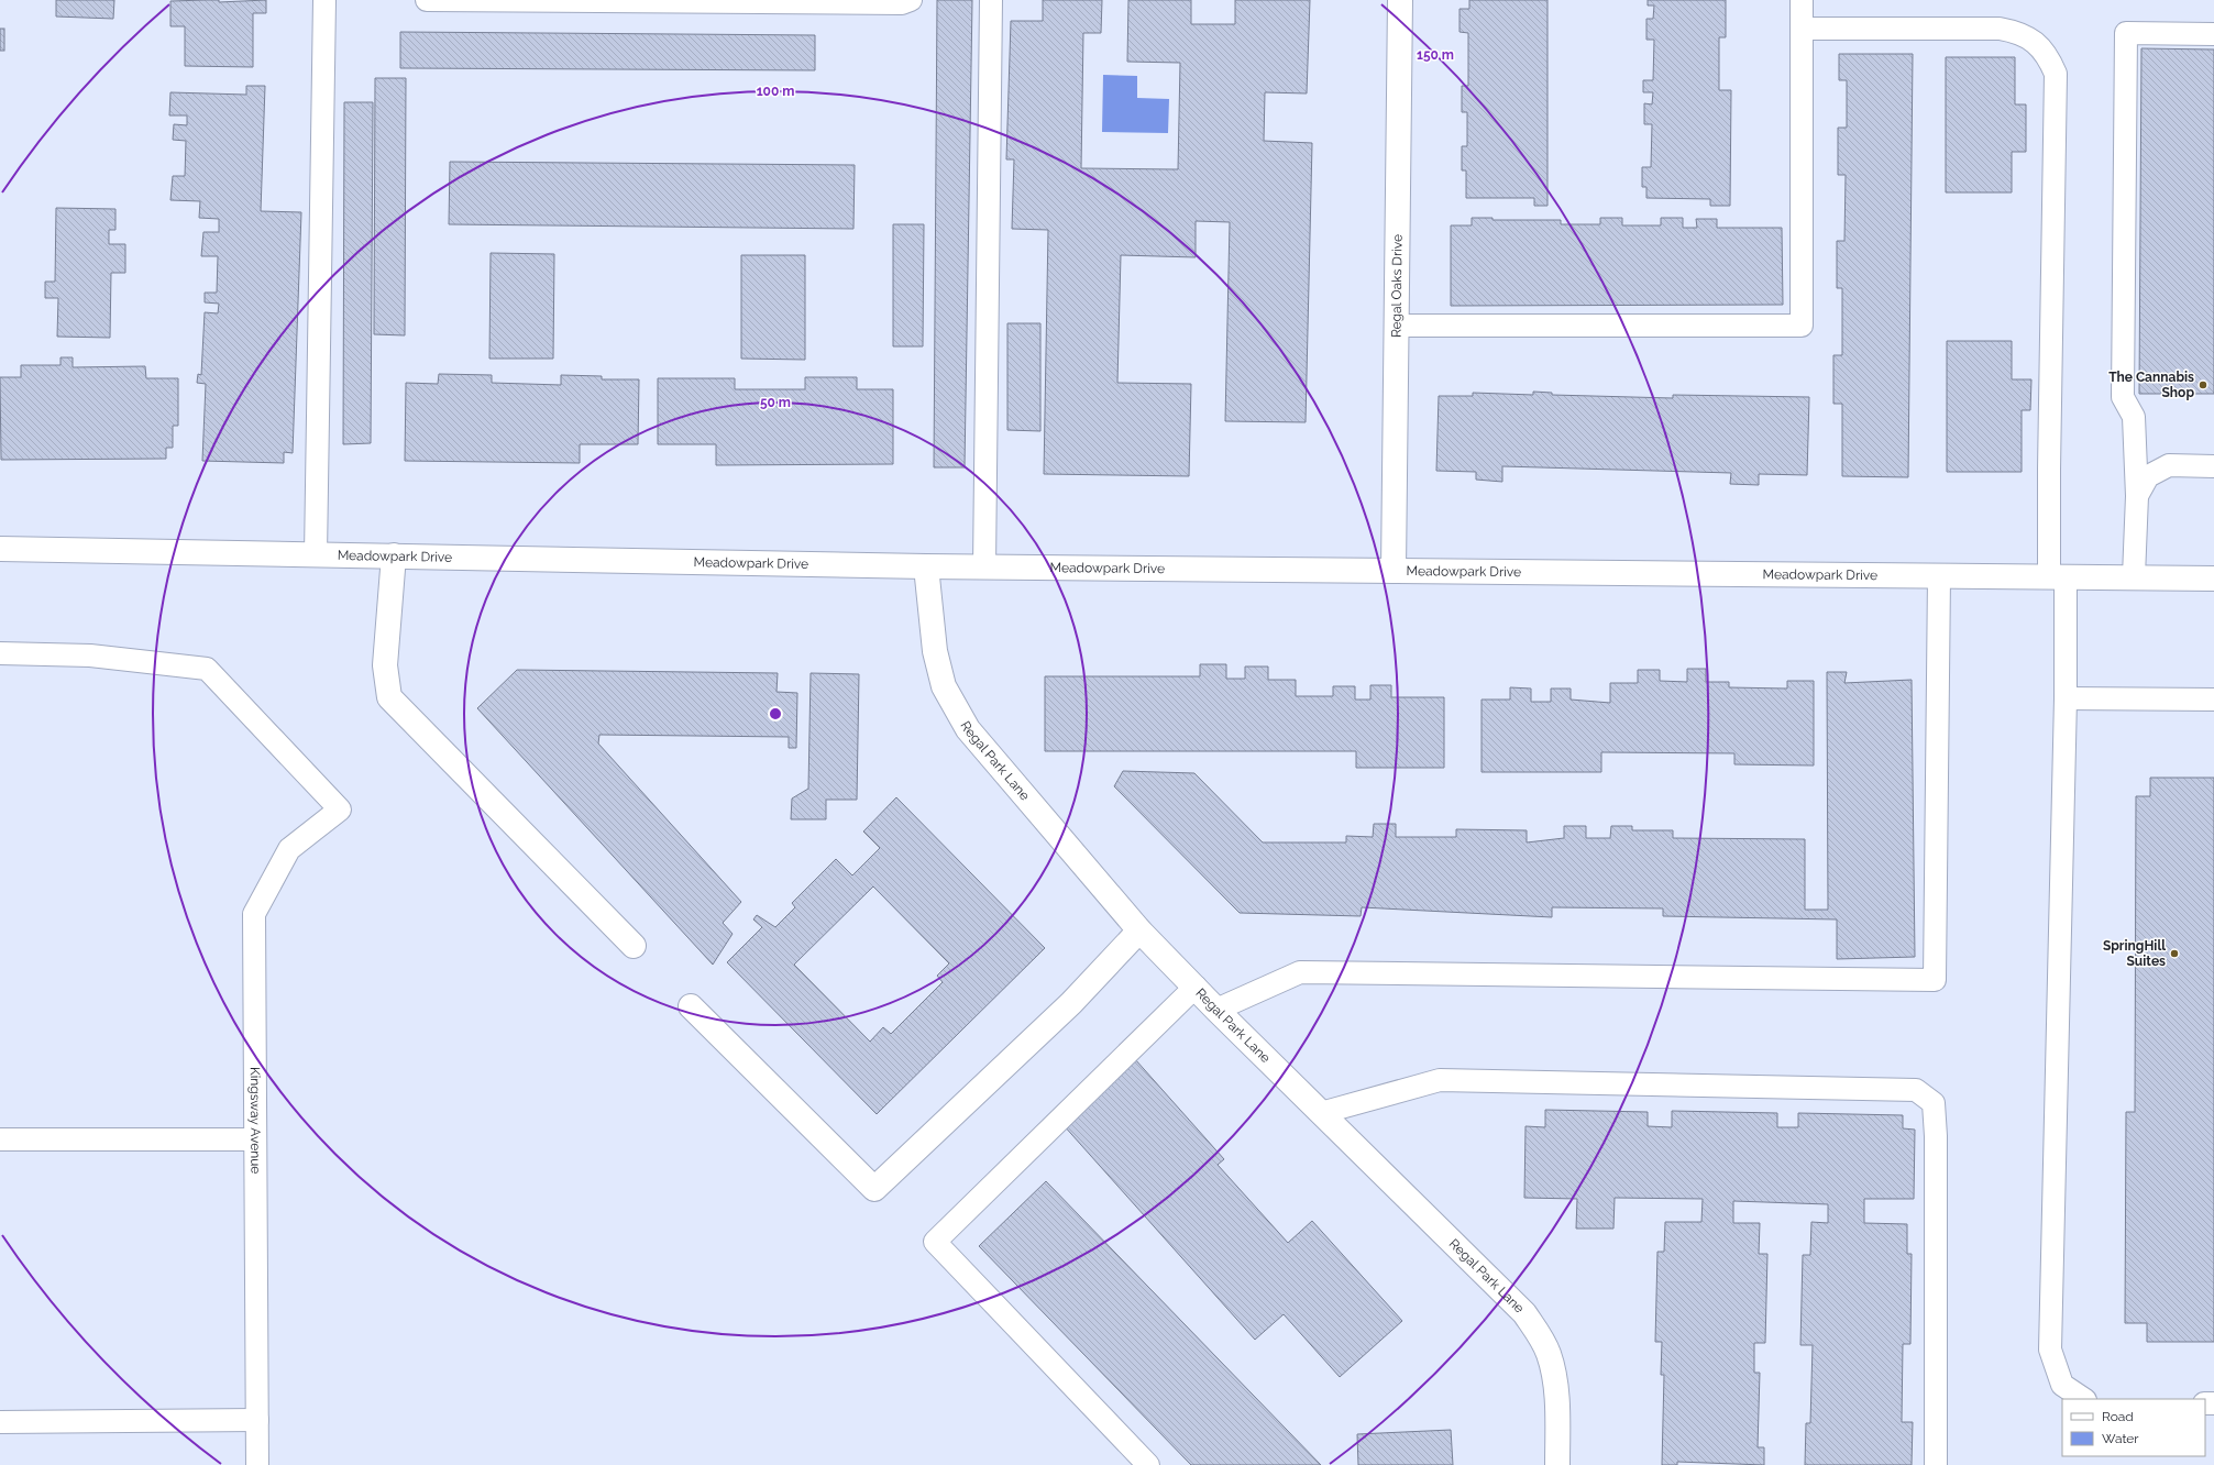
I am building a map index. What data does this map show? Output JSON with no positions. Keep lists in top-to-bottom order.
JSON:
{
  "streets": {
    "street": ["Regal Oaks Drive", "Meadowpark Drive", "Regal Park Lane"],
    "lane": ["Kingsway Avenue"]
  },
  "crossings": [
    ["Regal Oaks Drive", "Meadowpark Drive"],
    ["Meadowpark Drive", "Regal Park Lane"]
  ],
  "places": ["The Cannabis Shop", "SpringHill Suites"],
  "legend": ["Road", "Water"],
  "rings": ["150 m", "100 m", "50 m"]
}
